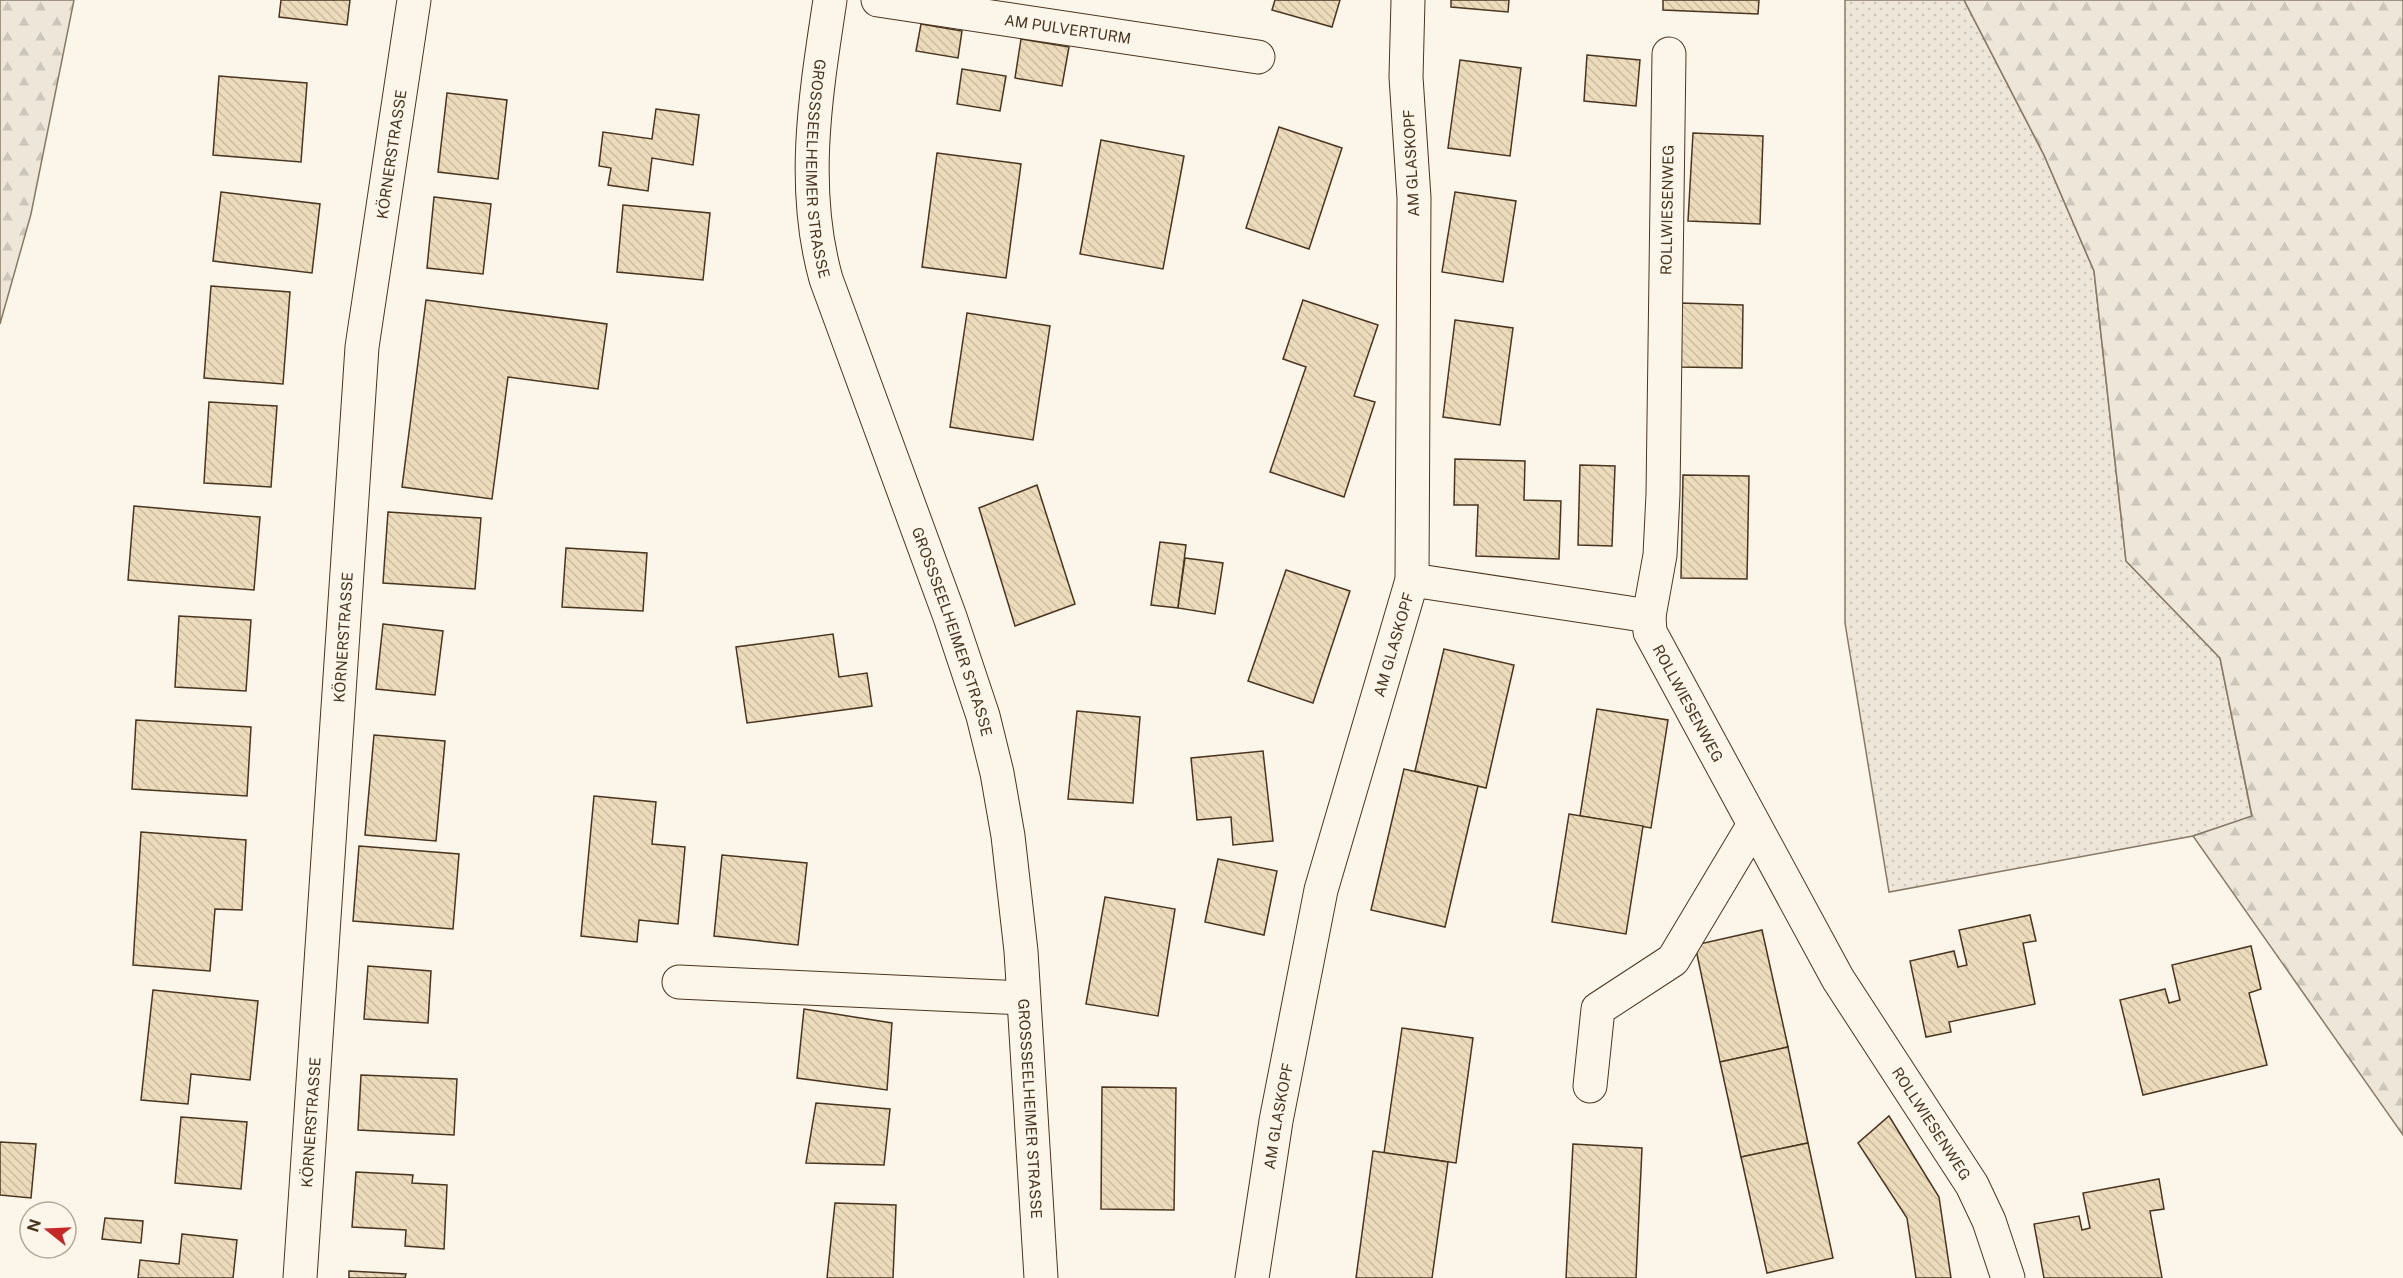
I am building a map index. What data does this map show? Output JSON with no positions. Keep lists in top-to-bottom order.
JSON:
{
  "streets": {
    "street": [
      "AM PULVERTURM",
      "KÖRNERSTRASSE",
      "AM GLASKOPF",
      "GROSSSEELHEIMER STRASSE",
      "ROLLWIESENWEG"
    ]
  },
  "north": "left"
}
